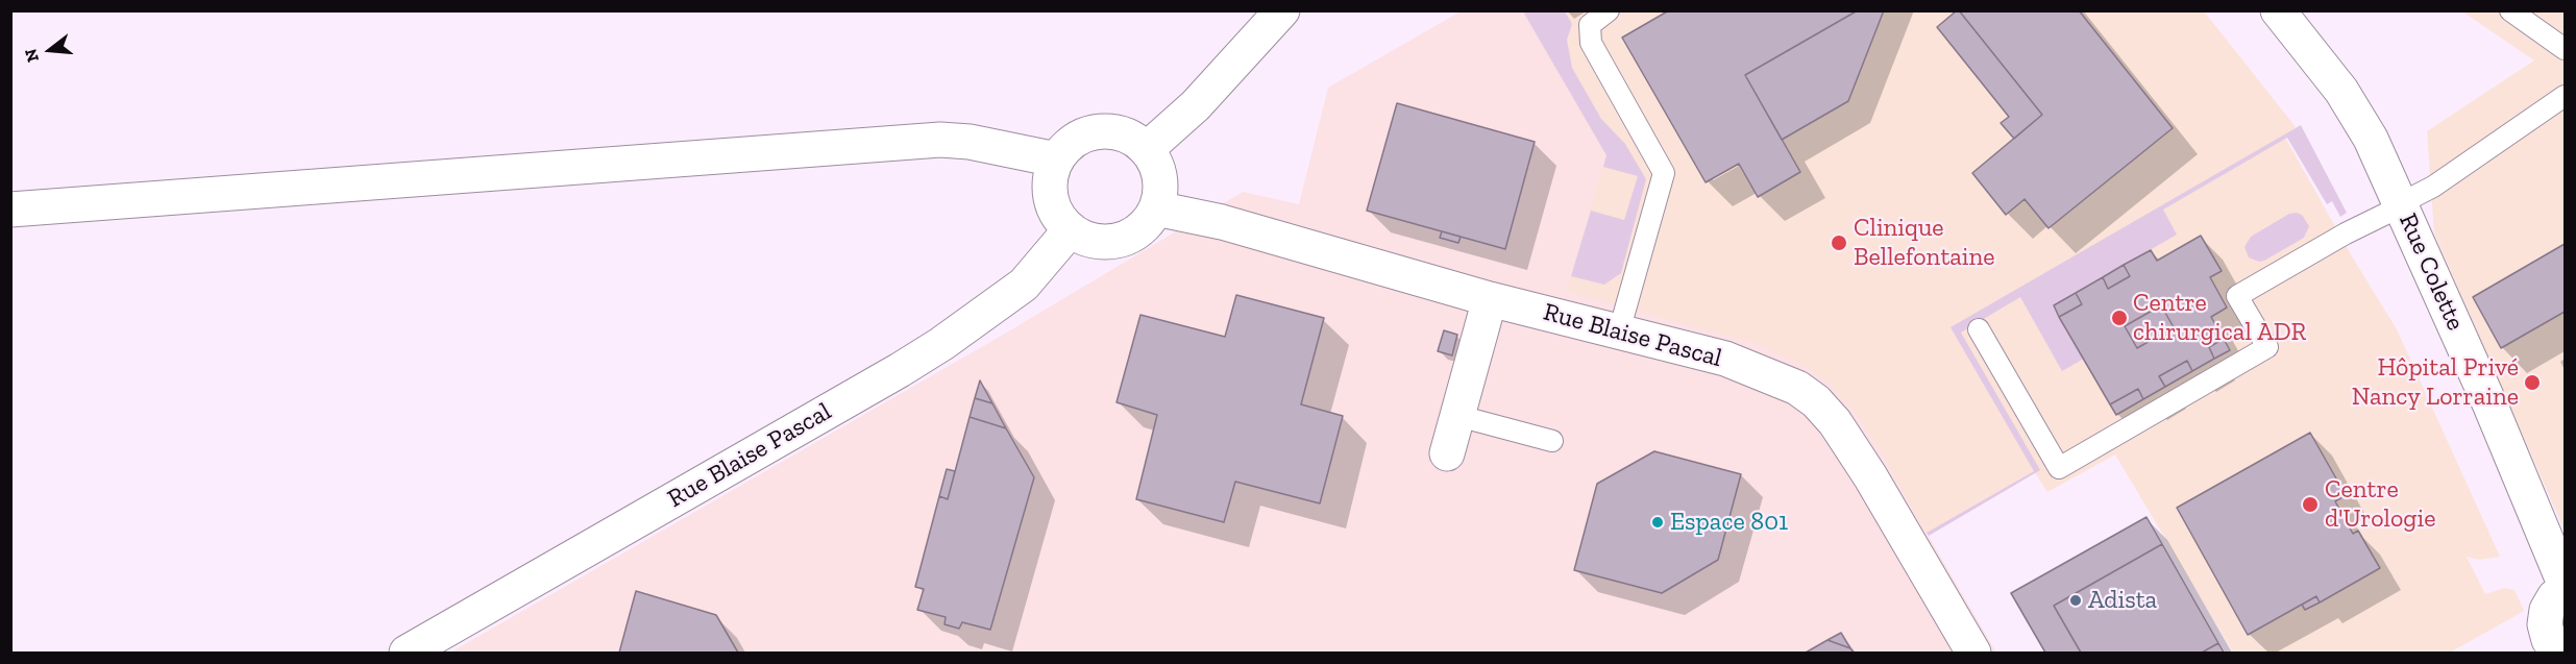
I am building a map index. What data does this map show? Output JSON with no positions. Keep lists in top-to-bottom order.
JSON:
{
  "streets": {
    "street": ["Rue Colette", "Rue Blaise Pascal"]
  },
  "places": [
    "Clinique Bellefontaine",
    "Centre chirurgical ADR",
    "Hôpital Privé Nancy Lorraine",
    "Centre d'Urologie",
    "Espace 801",
    "Adista"
  ],
  "north": "left"
}
